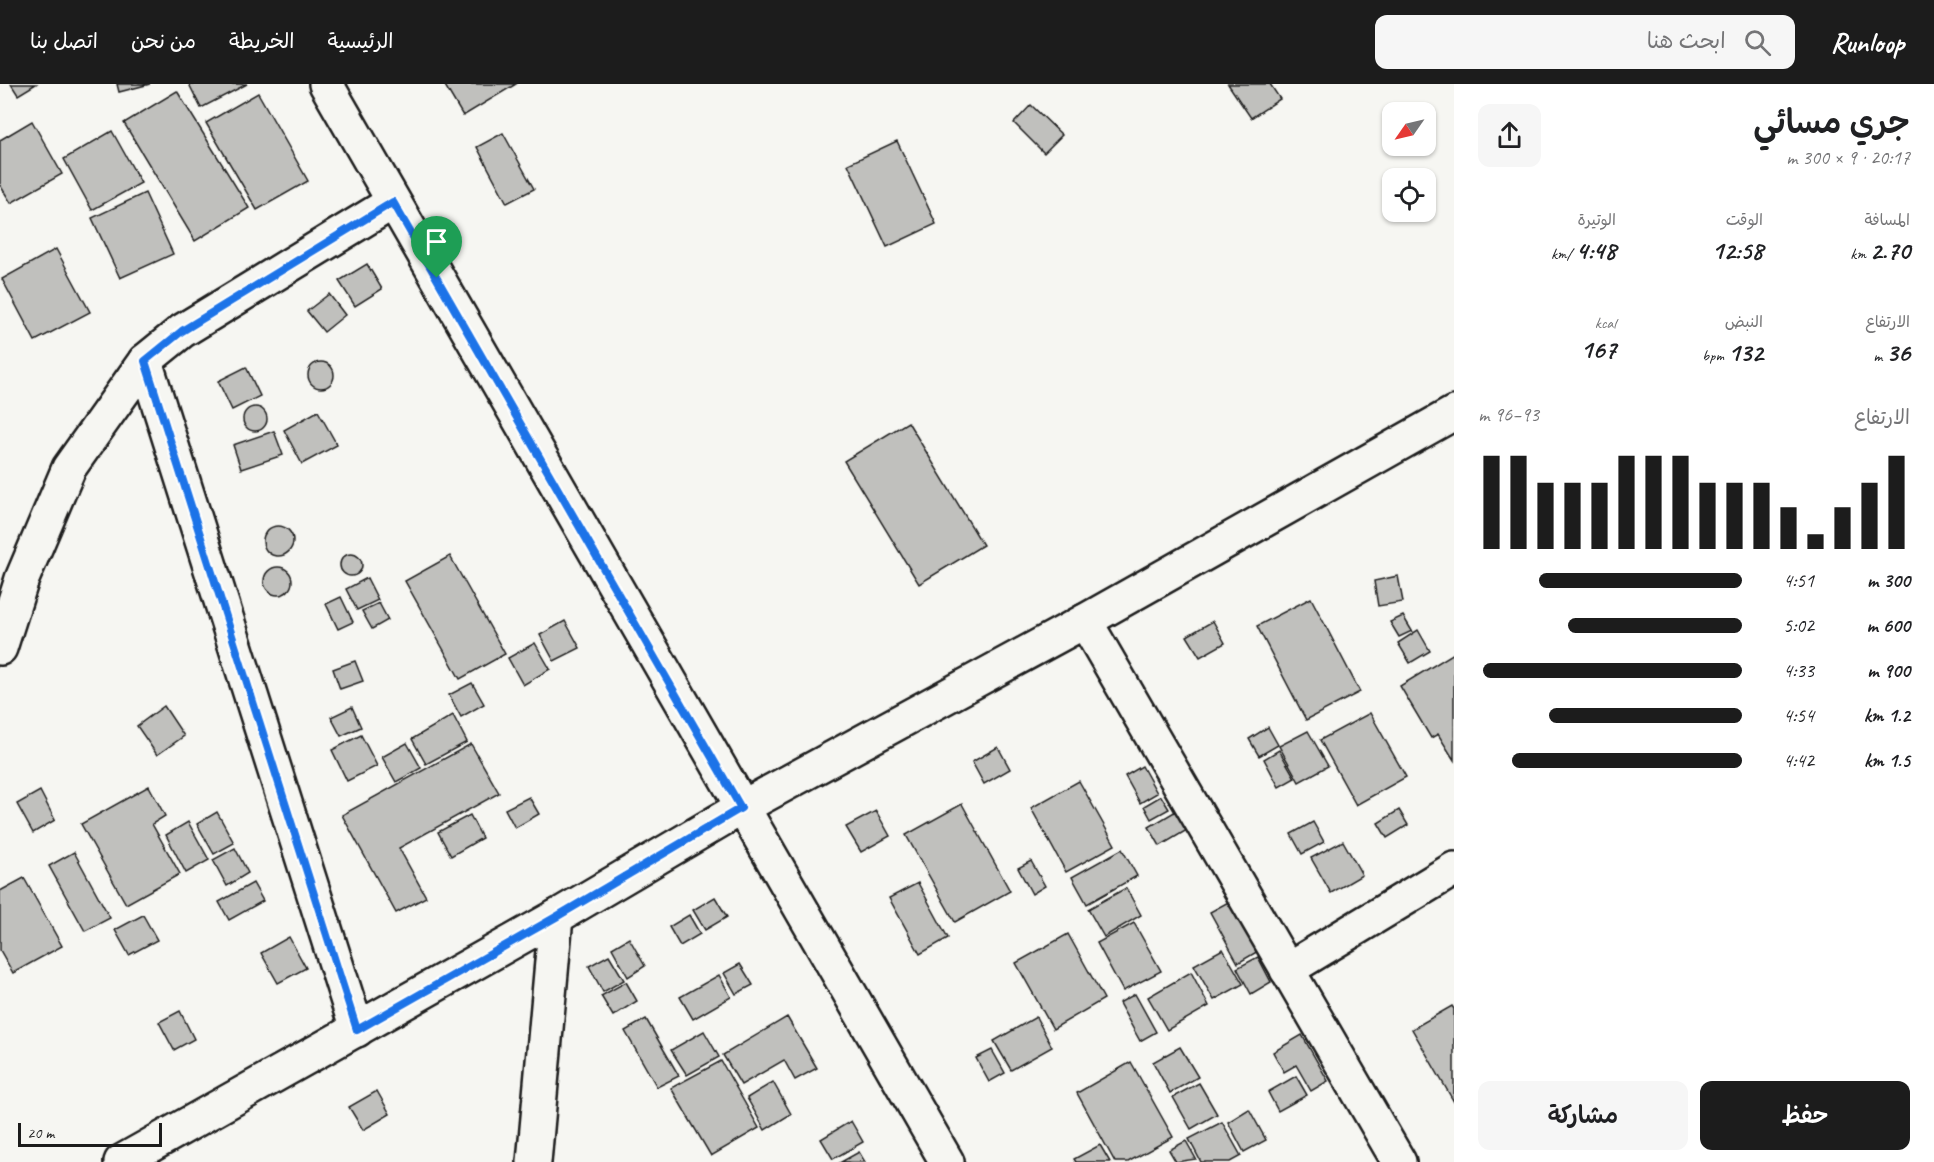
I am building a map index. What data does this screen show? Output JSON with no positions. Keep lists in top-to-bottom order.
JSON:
{
  "scale_bar": "20 m",
  "north": "bottom left",
  "page": {
    "header": "Runloop",
    "search": "ابحث هنا",
    "nav": [
      "الرئيسية",
      "الخريطة",
      "من نحن",
      "اتصل بنا"
    ],
    "heading": ["جري مسائي", "20:17 · 9 × 300 m"],
    "stats": [
      ["المسافة", "2.70 km"],
      ["الوقت", "12:58"],
      ["الوتيرة", "4:48 /km"],
      ["الارتفاع", "36 m"],
      ["النبض", "132 bpm"],
      ["kcal", "167"]
    ],
    "chart": ["الارتفاع", "93–96 m"],
    "list": [
      {
        "name": "300 m",
        "note": "4:51"
      },
      {
        "name": "600 m",
        "note": "5:02"
      },
      {
        "name": "900 m",
        "note": "4:33"
      },
      {
        "name": "1.2 km",
        "note": "4:54"
      },
      {
        "name": "1.5 km",
        "note": "4:42"
      }
    ],
    "buttons": ["حفظ", "مشاركة"],
    "scale": "20 m"
  }
}
